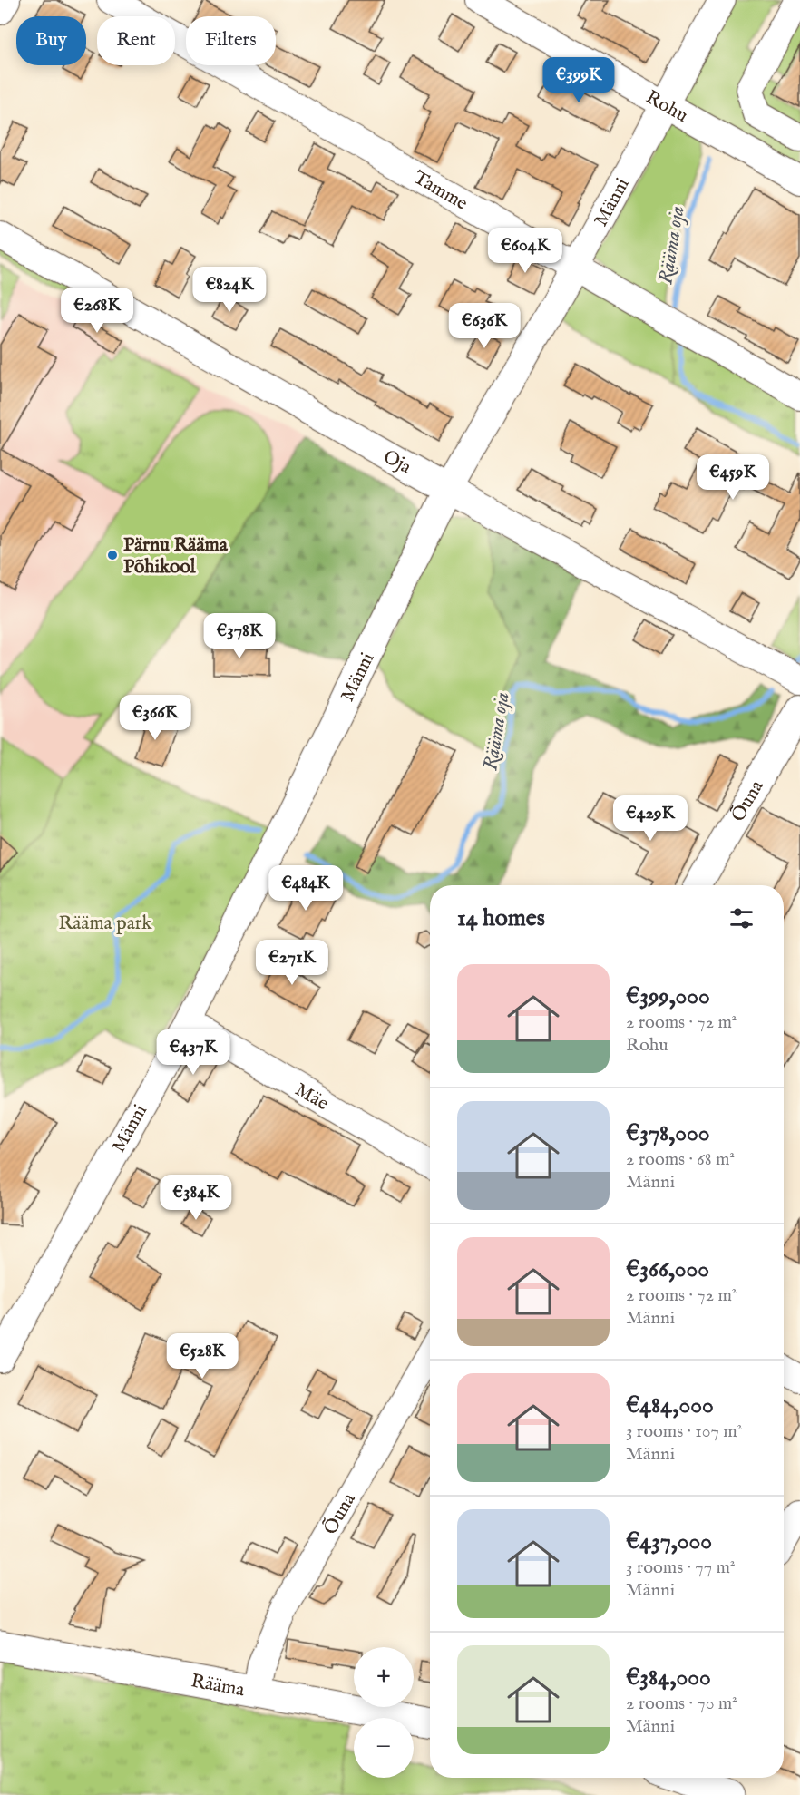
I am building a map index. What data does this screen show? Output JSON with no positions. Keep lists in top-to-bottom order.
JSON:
{
  "streets": {
    "main road": ["Rääma"],
    "street": [
      "Rohu",
      "Tamme",
      "Männi",
      "Oja",
      "Õuna",
      "Mäe"
    ]
  },
  "crossings": [
    ["Rohu", "Männi"],
    ["Tamme", "Männi"],
    ["Männi", "Oja"],
    ["Männi", "Mäe"],
    ["Õuna", "Rääma"]
  ],
  "water": ["Rääma oja"],
  "parks": ["Rääma park"],
  "places": ["Pärnu Rääma Põhikool"],
  "page": {
    "chip": ["Buy", "Rent", "Filters"],
    "price": [
      "€399K",
      "€604K",
      "€824K",
      "€268K",
      "€636K",
      "€459K",
      "€378K",
      "€366K",
      "€429K",
      "€484K",
      "€271K",
      "€437K",
      "€384K",
      "€528K"
    ],
    "heading": "14 homes",
    "list": [
      {
        "name": "€399,000",
        "note": "2 rooms · 72 m² · Rohu"
      },
      {
        "name": "€378,000",
        "note": "2 rooms · 68 m² · Männi"
      },
      {
        "name": "€366,000",
        "note": "2 rooms · 72 m² · Männi"
      },
      {
        "name": "€484,000",
        "note": "3 rooms · 107 m² · Männi"
      },
      {
        "name": "€437,000",
        "note": "3 rooms · 77 m² · Männi"
      },
      {
        "name": "€384,000",
        "note": "2 rooms · 70 m² · Männi"
      }
    ],
    "map_buttons": ["+", "−"]
  }
}
